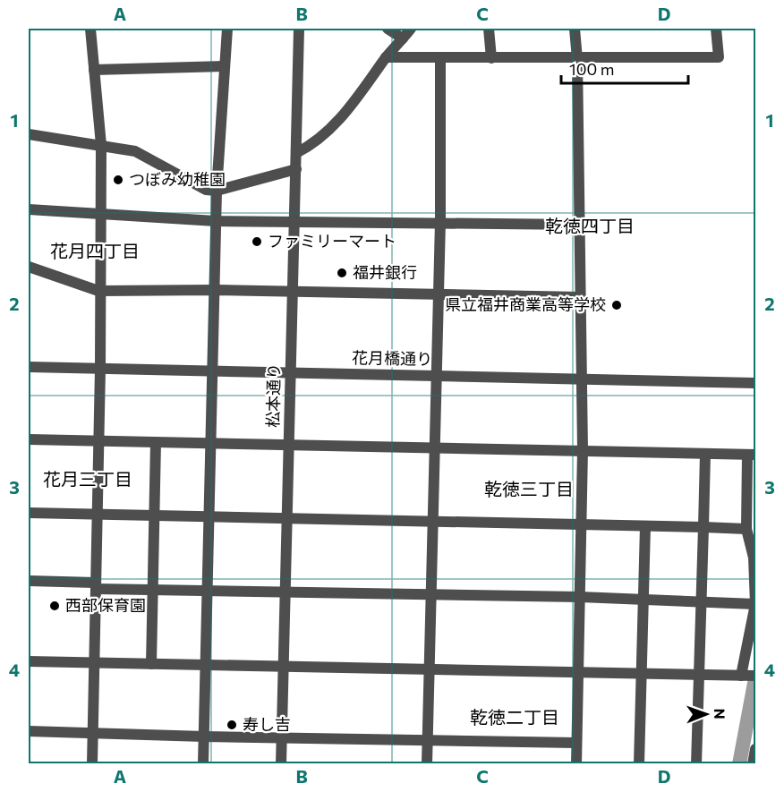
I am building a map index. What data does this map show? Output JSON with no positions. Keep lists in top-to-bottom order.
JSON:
{
  "streets": {
    "street": ["花月橋通り", "松本通り"]
  },
  "crossings": [
    ["花月橋通り", "松本通り"]
  ],
  "districts": [
    "乾徳四丁目",
    "花月四丁目",
    "花月三丁目",
    "乾徳三丁目",
    "乾徳二丁目"
  ],
  "places": [
    "つぼみ幼稚園",
    "ファミリーマート",
    "福井銀行",
    "県立福井商業高等学校",
    "西部保育園",
    "寿し吉"
  ],
  "scale_bar": "100 m",
  "north": "right",
  "grid": {
    "columns": [
      "A",
      "B",
      "C",
      "D"
    ],
    "rows": [
      "1",
      "2",
      "3",
      "4"
    ]
  }
}
